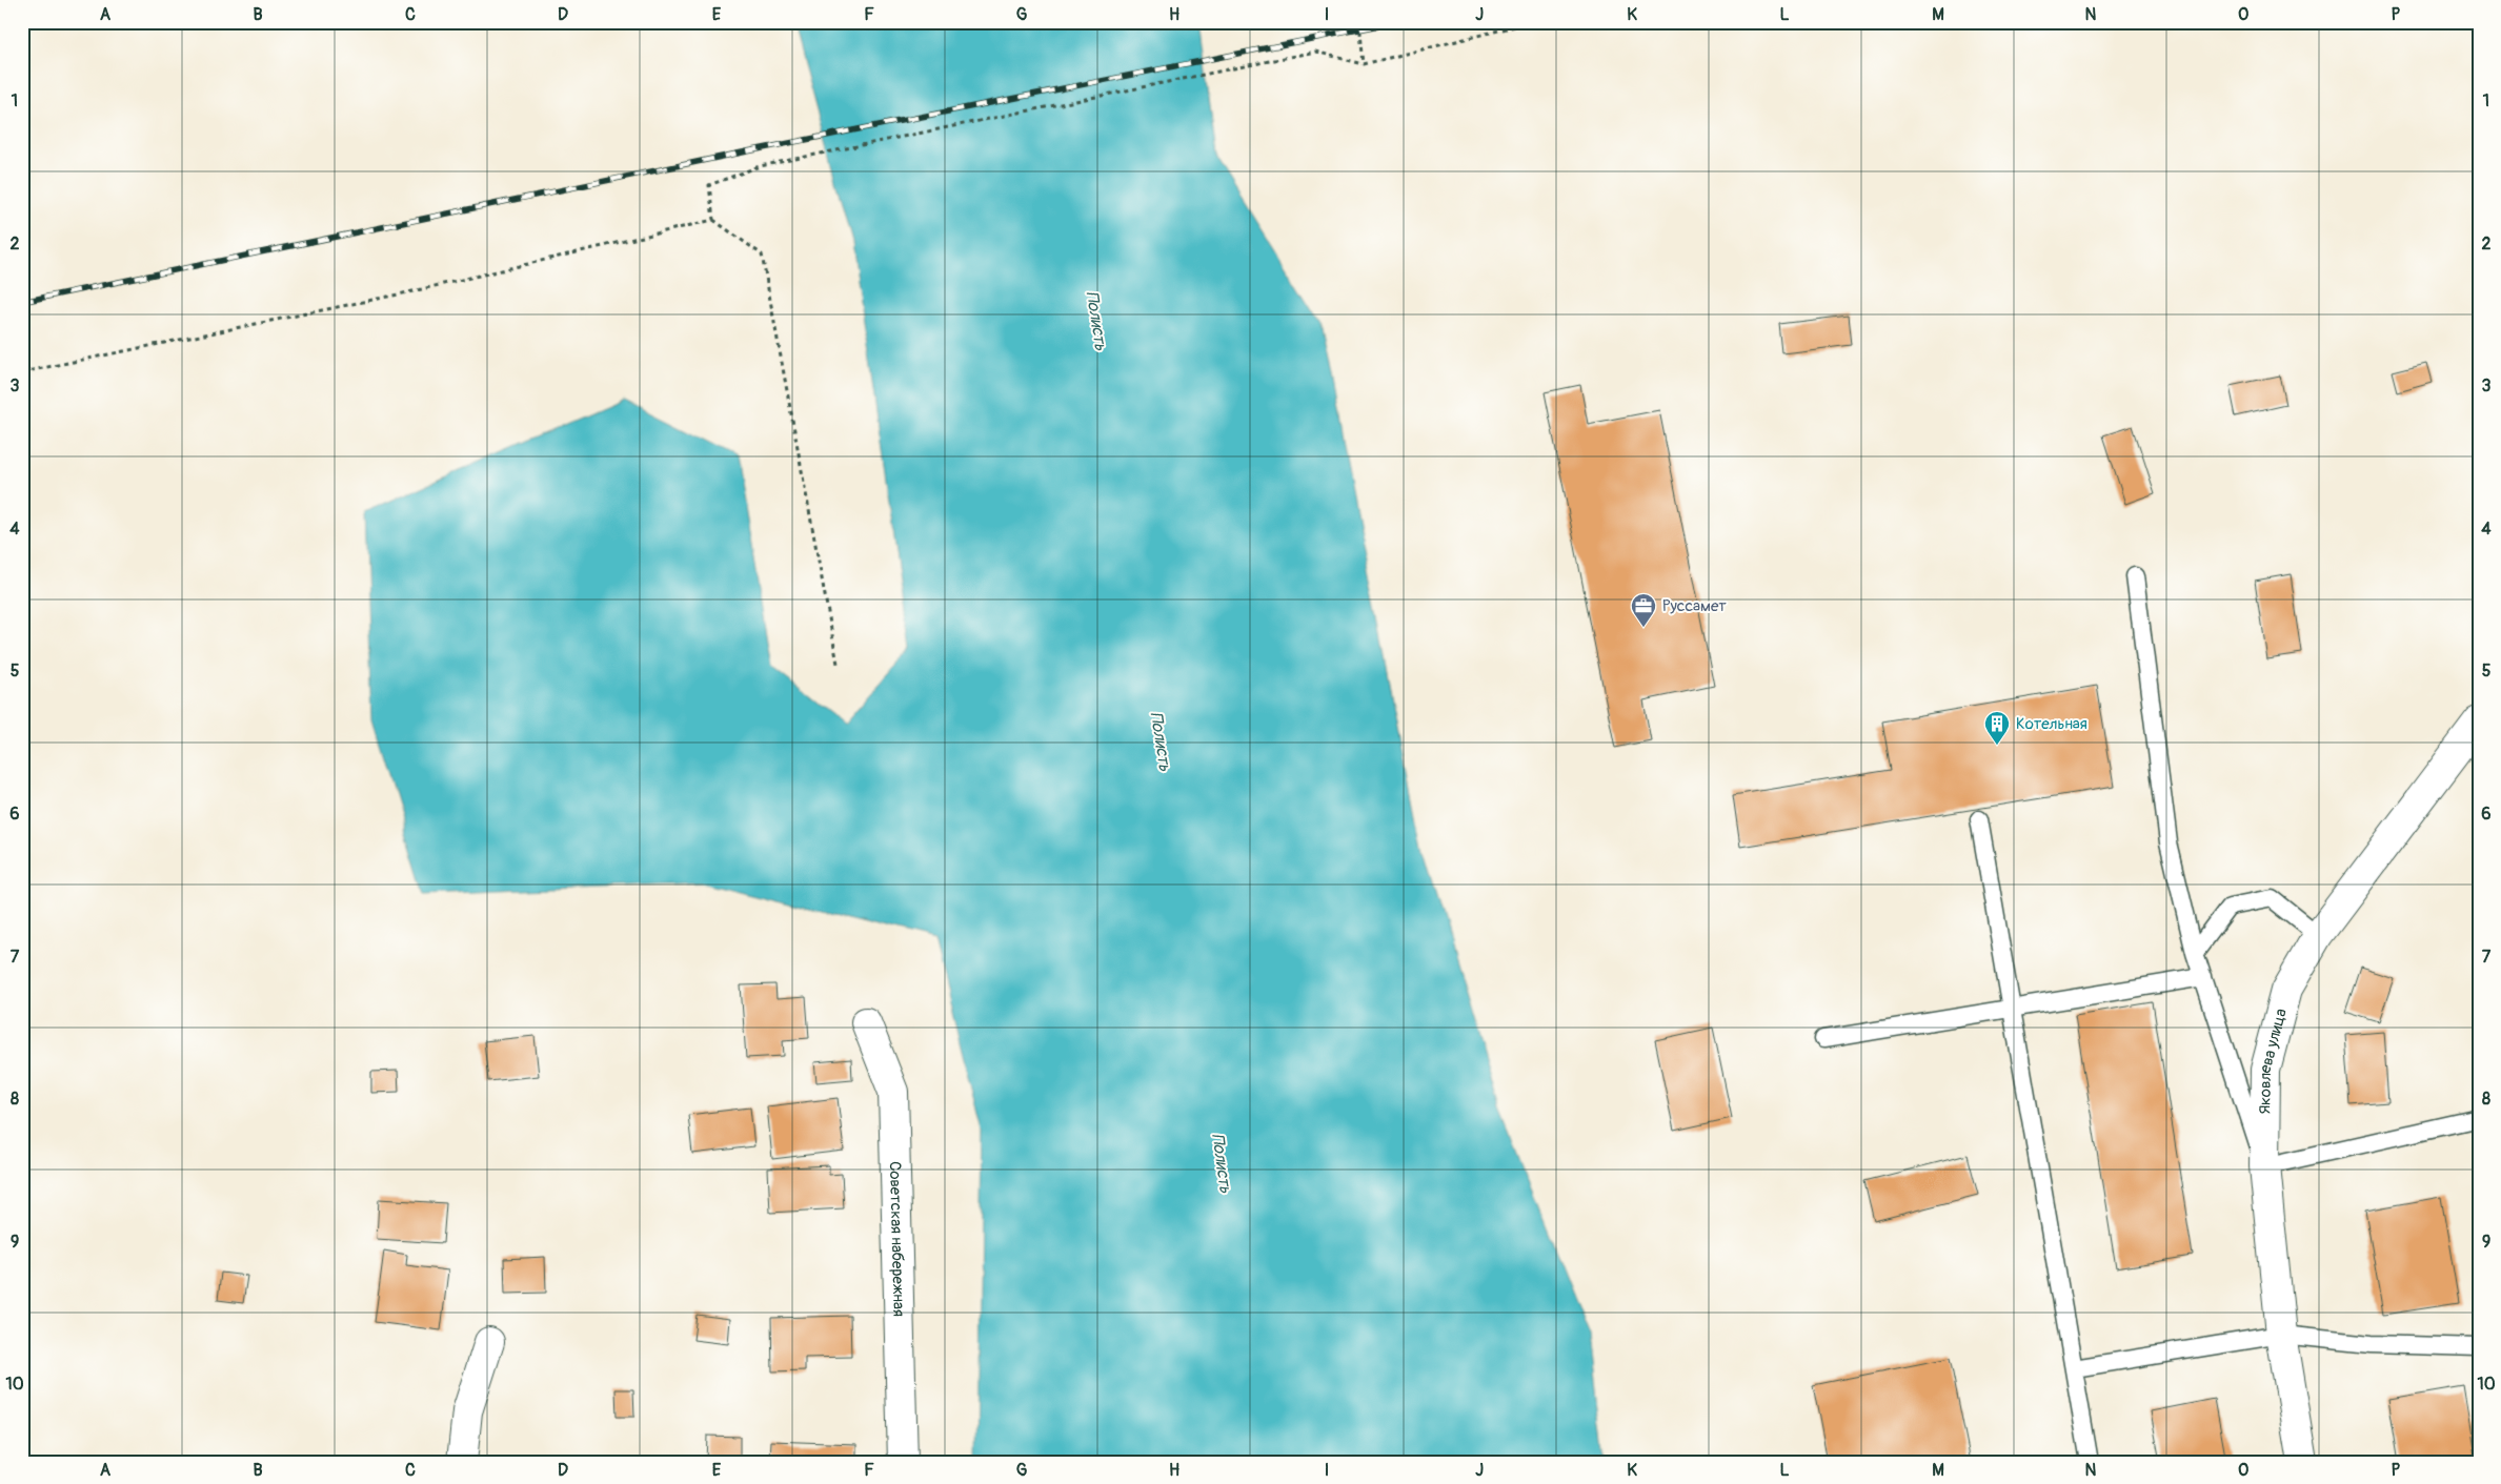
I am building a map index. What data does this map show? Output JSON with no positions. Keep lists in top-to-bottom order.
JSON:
{
  "streets": {
    "street": ["Яковлева улица", "Советская набережная"]
  },
  "water": ["Полисть"],
  "places": {
    "office": ["Руссамет"],
    "building": ["Котельная"]
  },
  "grid": {
    "columns": [
      "A",
      "B",
      "C",
      "D",
      "E",
      "F",
      "G",
      "H",
      "I",
      "J",
      "K",
      "L",
      "M",
      "N",
      "O",
      "P"
    ],
    "rows": [
      "1",
      "2",
      "3",
      "4",
      "5",
      "6",
      "7",
      "8",
      "9",
      "10"
    ]
  }
}
